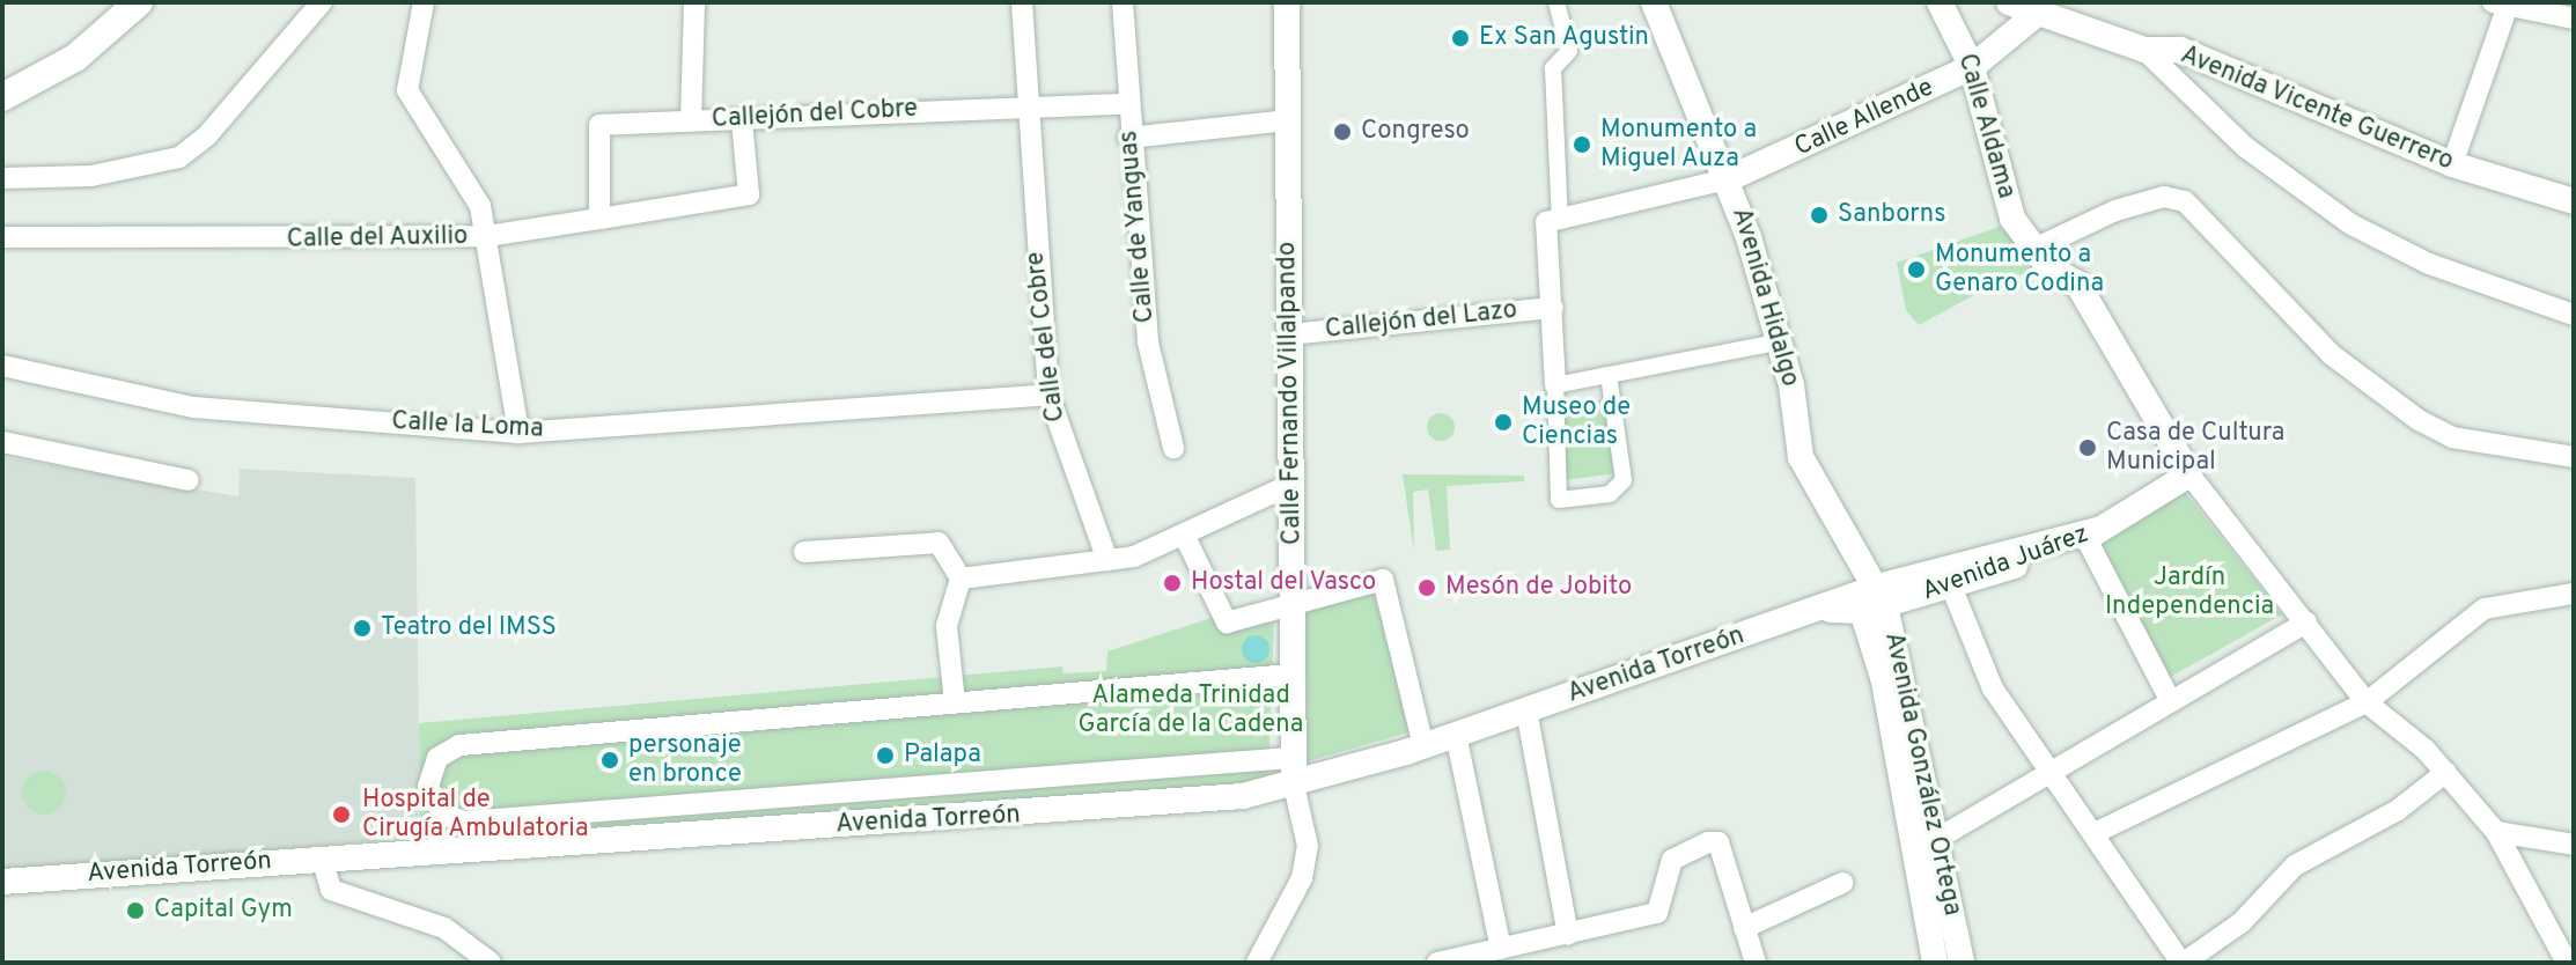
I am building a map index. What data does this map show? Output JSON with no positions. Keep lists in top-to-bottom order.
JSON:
{
  "streets": {
    "street": [
      "Avenida Vicente Guerrero",
      "Callejón del Cobre",
      "Calle Allende",
      "Calle Aldama",
      "Calle de Yanguas",
      "Calle del Auxilio",
      "Avenida Hidalgo",
      "Callejón del Lazo",
      "Calle del Cobre",
      "Calle Fernando Villalpando",
      "Calle la Loma",
      "Avenida Juárez",
      "Avenida Torreón",
      "Avenida González Ortega"
    ]
  },
  "crossings": [
    ["Avenida Vicente Guerrero", "Calle Allende"],
    ["Callejón del Cobre", "Calle de Yanguas"],
    ["Callejón del Cobre", "Calle del Auxilio"],
    ["Callejón del Cobre", "Calle del Cobre"],
    ["Calle Allende", "Calle Aldama"],
    ["Calle Allende", "Avenida Hidalgo"],
    ["Calle Aldama", "Avenida Juárez"],
    ["Avenida Hidalgo", "Avenida Juárez"],
    ["Avenida Hidalgo", "Avenida Torreón"],
    ["Avenida Hidalgo", "Avenida González Ortega"],
    ["Callejón del Lazo", "Calle Fernando Villalpando"],
    ["Calle del Cobre", "Calle la Loma"],
    ["Calle Fernando Villalpando", "Avenida Torreón"],
    ["Avenida Juárez", "Avenida Torreón"],
    ["Avenida Juárez", "Avenida González Ortega"],
    ["Avenida Torreón", "Avenida González Ortega"]
  ],
  "parks": ["Jardín Independencia", "Alameda Trinidad García de la Cadena"],
  "places": [
    "Ex San Agustin",
    "Congreso",
    "Monumento a Miguel Auza",
    "Sanborns",
    "Monumento a Genaro Codina",
    "Museo de Ciencias",
    "Casa de Cultura Municipal",
    "Hostal del Vasco",
    "Mesón de Jobito",
    "Teatro del IMSS",
    "Palapa",
    "personaje en bronce",
    "Hospital de Cirugía Ambulatoria",
    "Capital Gym"
  ]
}
